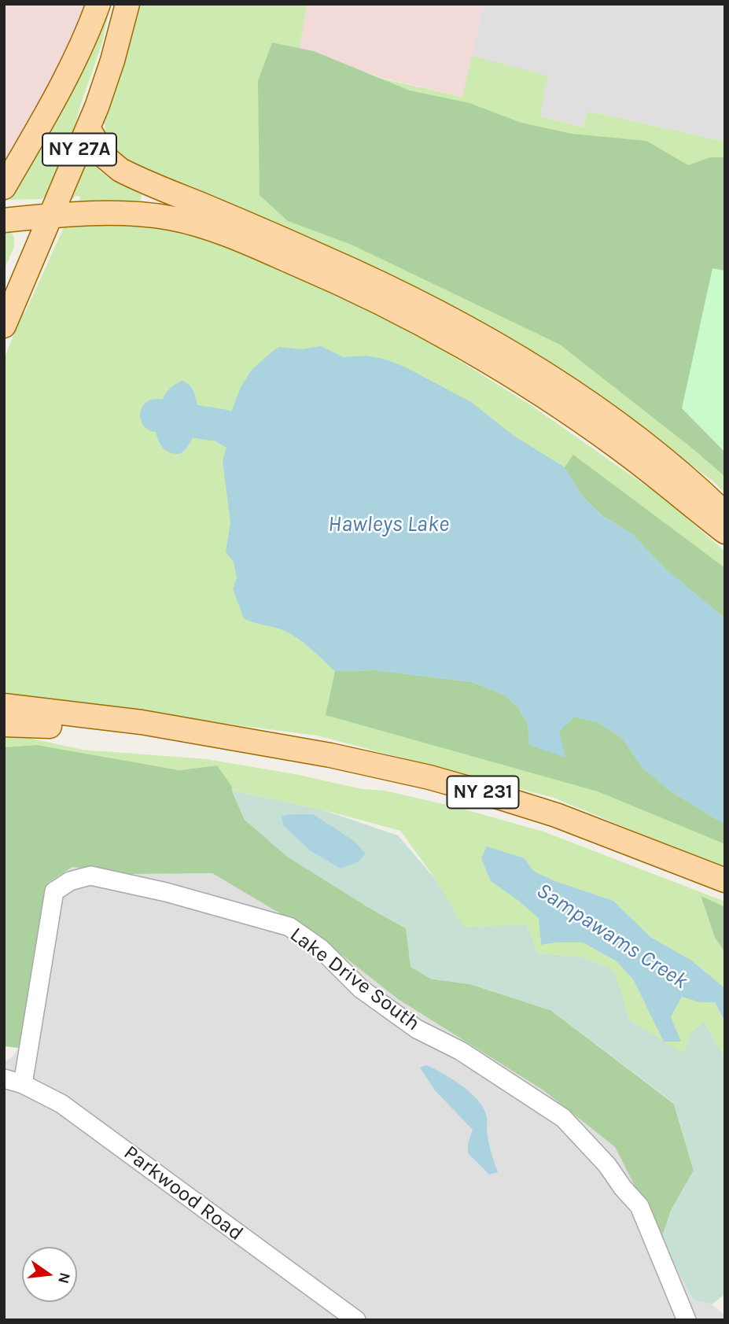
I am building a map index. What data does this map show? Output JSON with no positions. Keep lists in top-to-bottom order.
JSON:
{
  "streets": {
    "main road": ["NY 27A", "NY 231"],
    "street": ["Lake Drive South", "Parkwood Road"]
  },
  "crossings": [
    ["Lake Drive South", "Parkwood Road"]
  ],
  "water": ["Hawleys Lake", "Sampawams Creek"],
  "north": "right"
}
